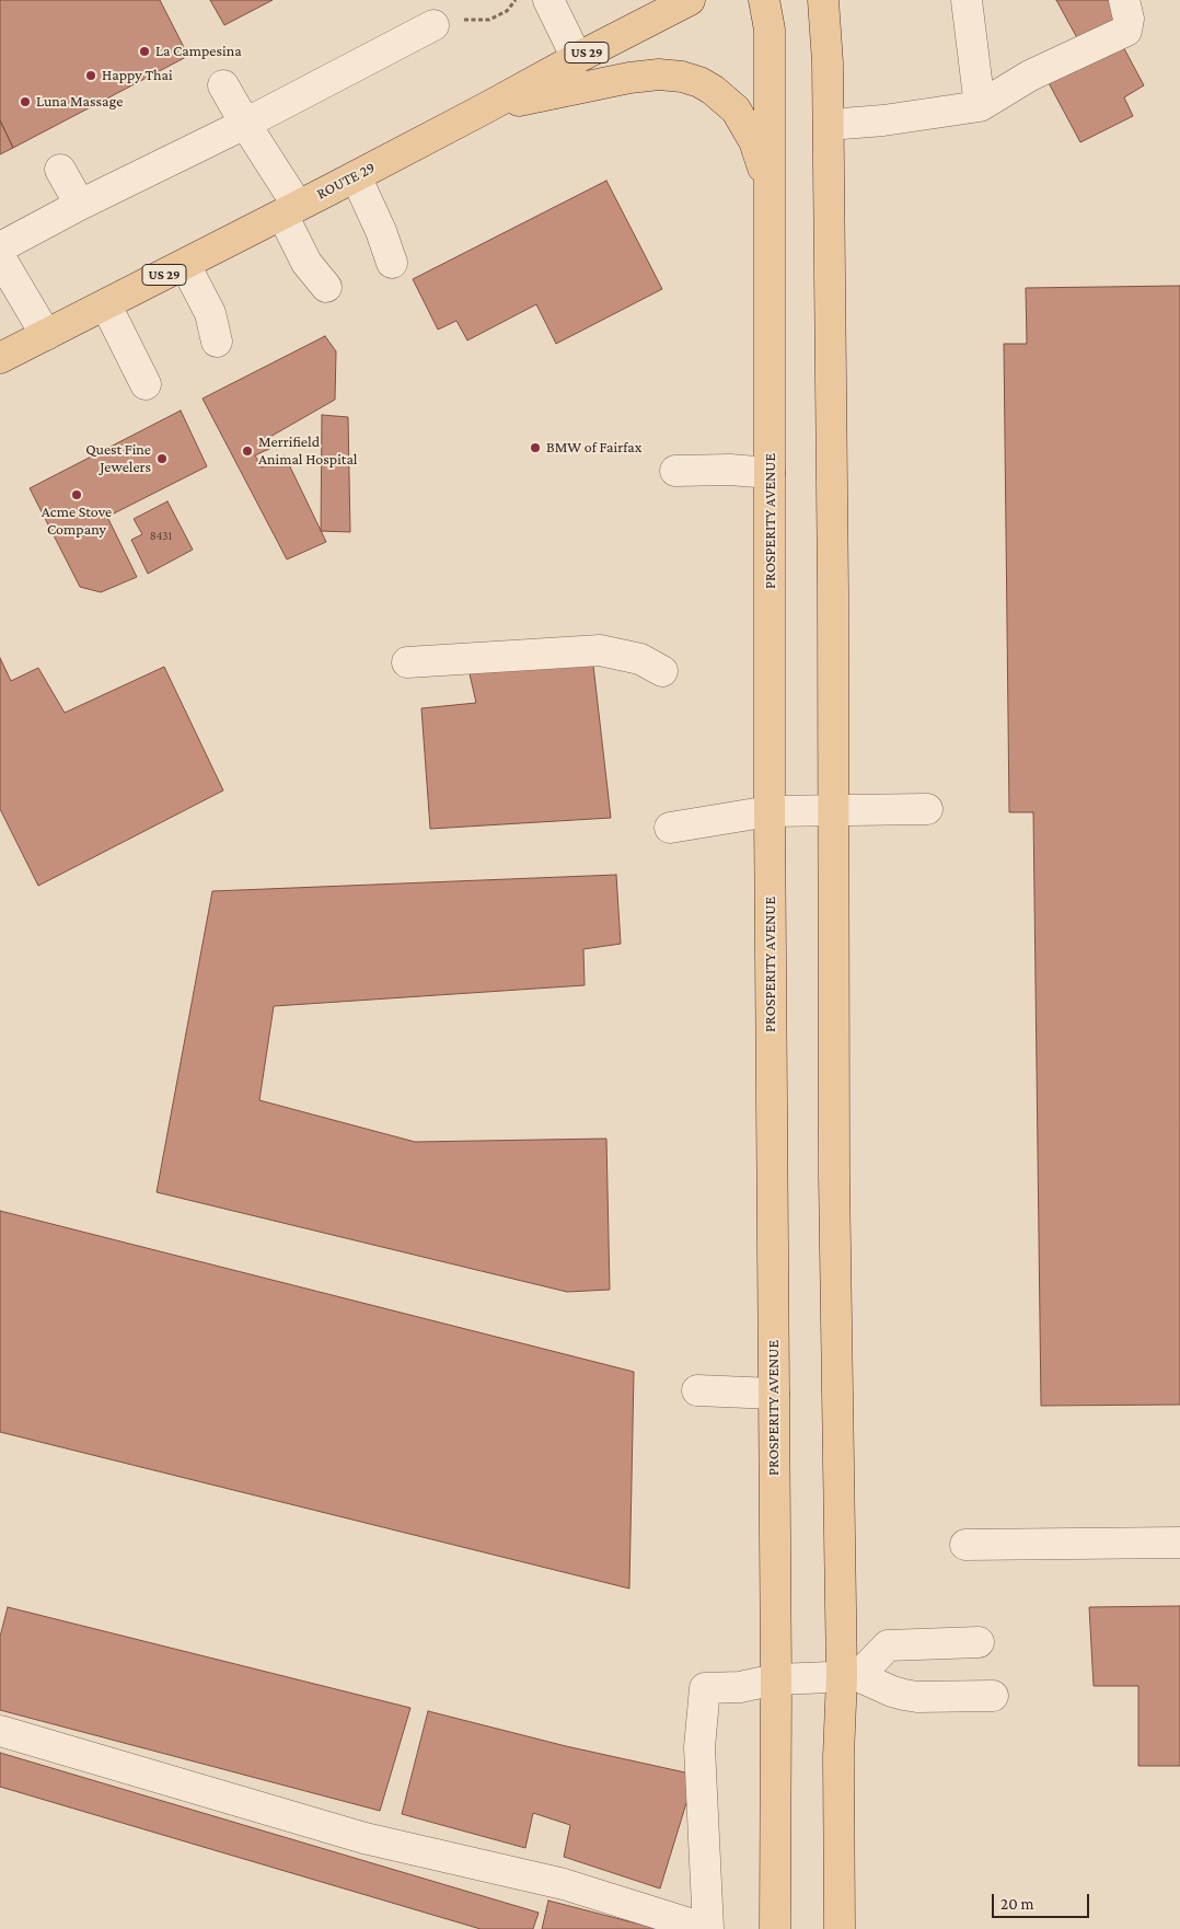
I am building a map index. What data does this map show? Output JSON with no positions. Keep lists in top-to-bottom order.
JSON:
{
  "streets": {
    "main road": ["US 29", "ROUTE 29", "PROSPERITY AVENUE"]
  },
  "places": [
    "La Campesina",
    "Happy Thai",
    "Luna Massage",
    "BMW of Fairfax",
    "Merrifield Animal Hospital",
    "Quest Fine Jewelers",
    "Acme Stove Company"
  ],
  "house_numbers": ["8431"],
  "scale_bar": "20 m"
}
